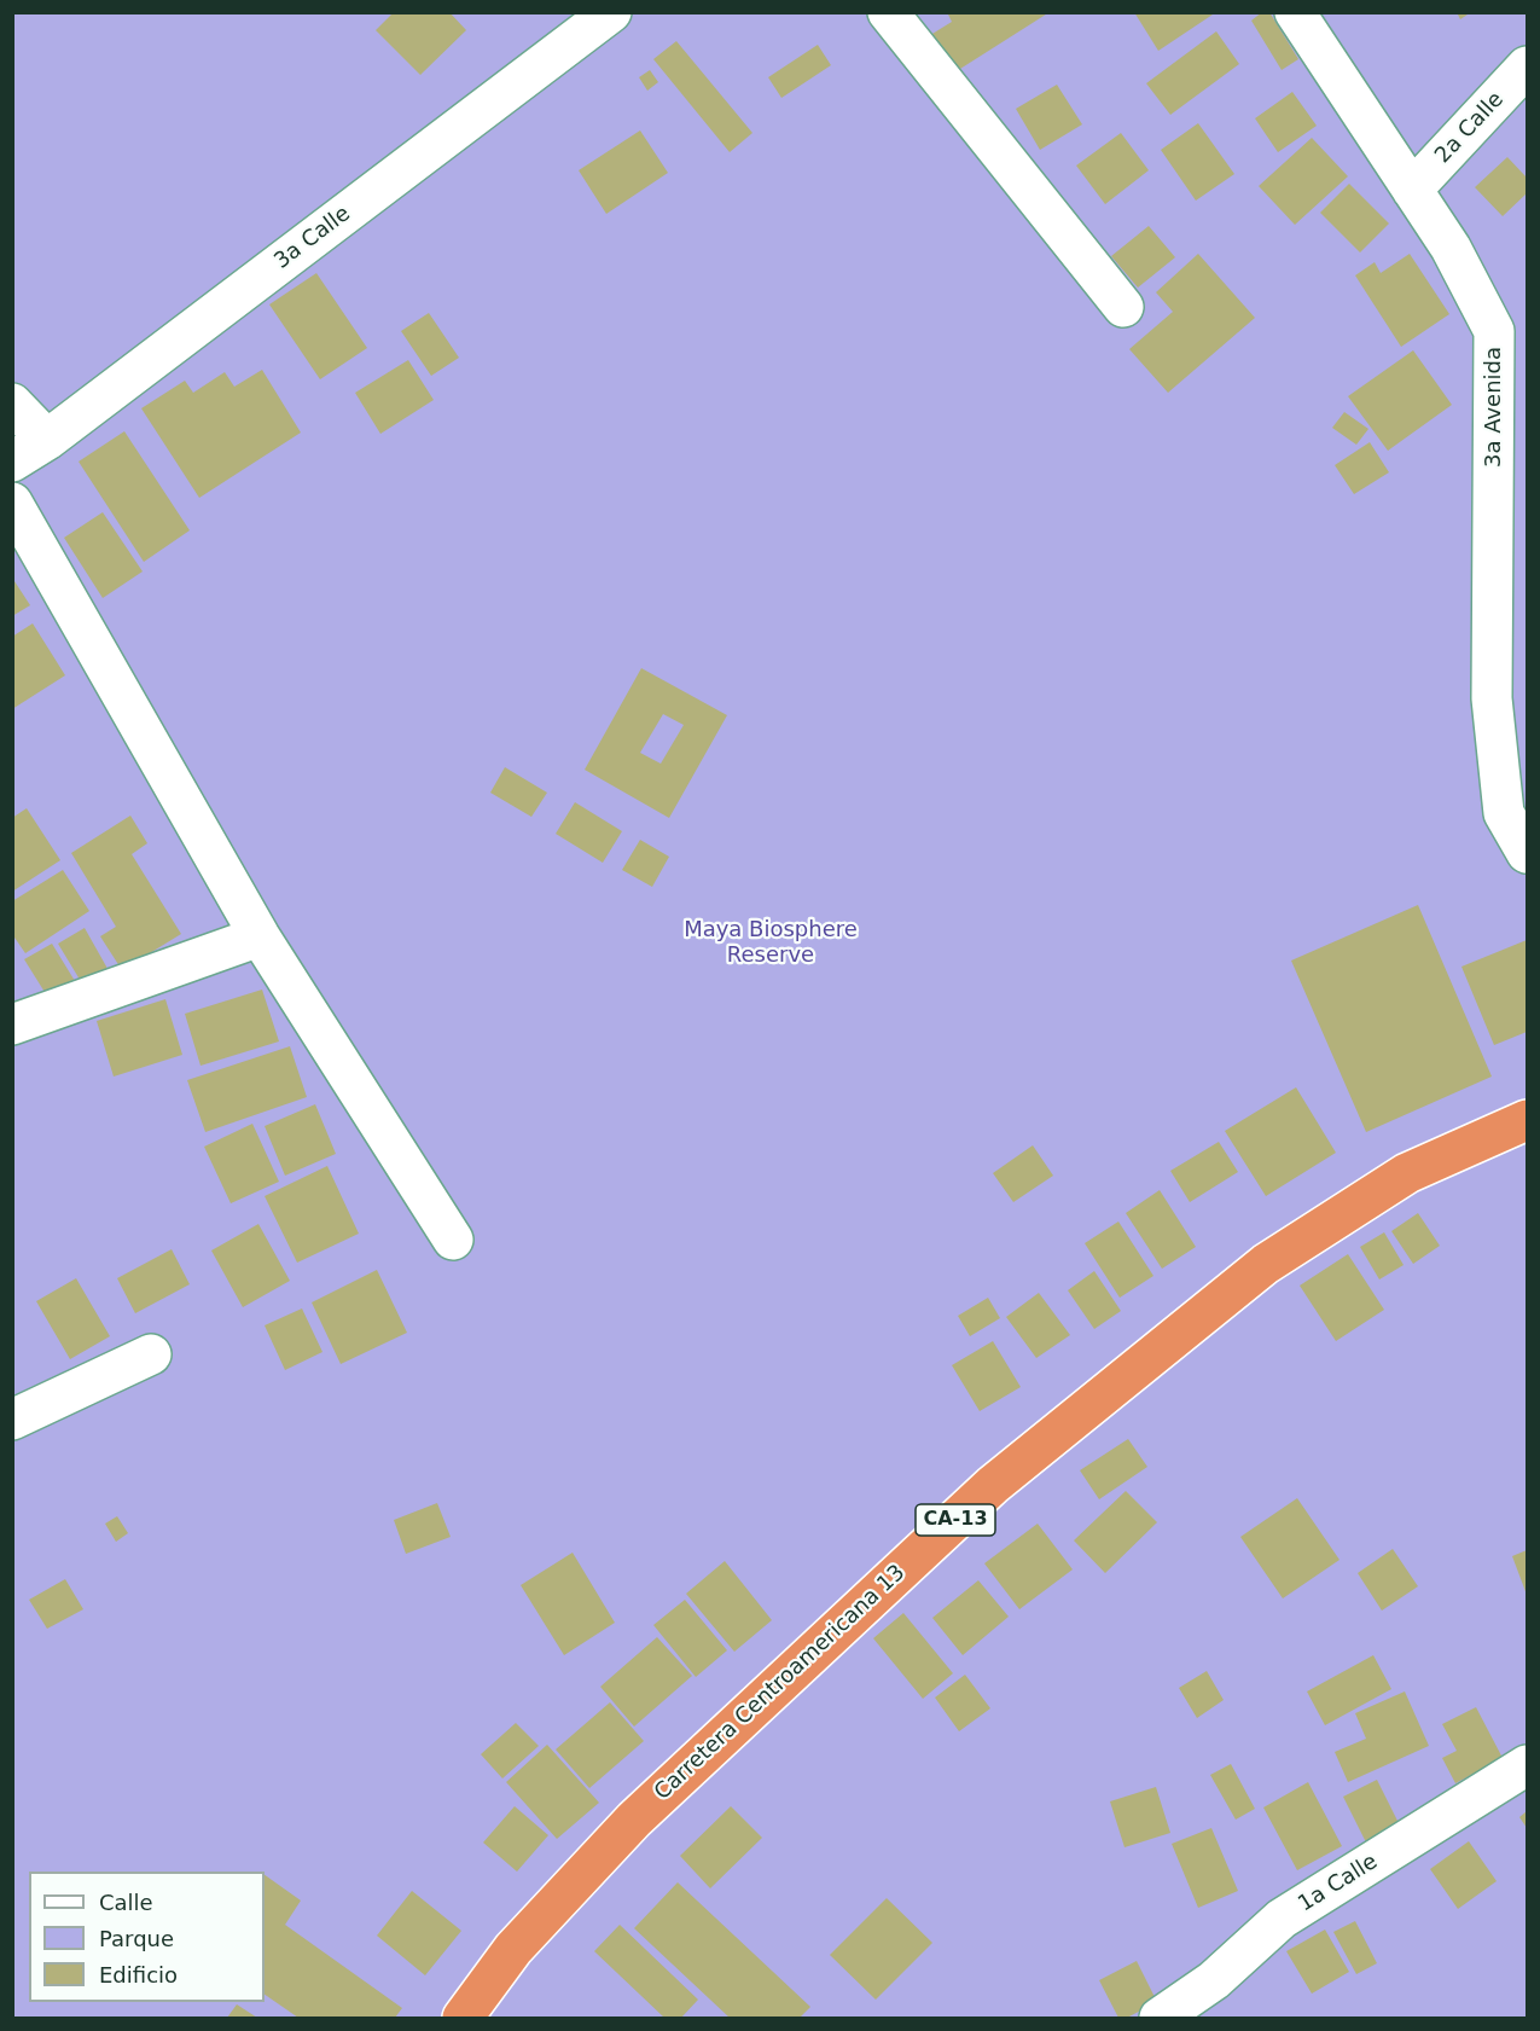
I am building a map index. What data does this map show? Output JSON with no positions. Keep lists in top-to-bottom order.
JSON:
{
  "streets": {
    "highway": ["CA-13", "Carretera Centroamericana 13"],
    "street": [
      "2a Calle",
      "3a Calle",
      "3a Avenida",
      "1a Calle"
    ]
  },
  "crossings": [
    ["2a Calle", "3a Avenida"]
  ],
  "parks": ["Maya Biosphere Reserve"],
  "legend": ["Calle", "Parque", "Edificio"]
}
